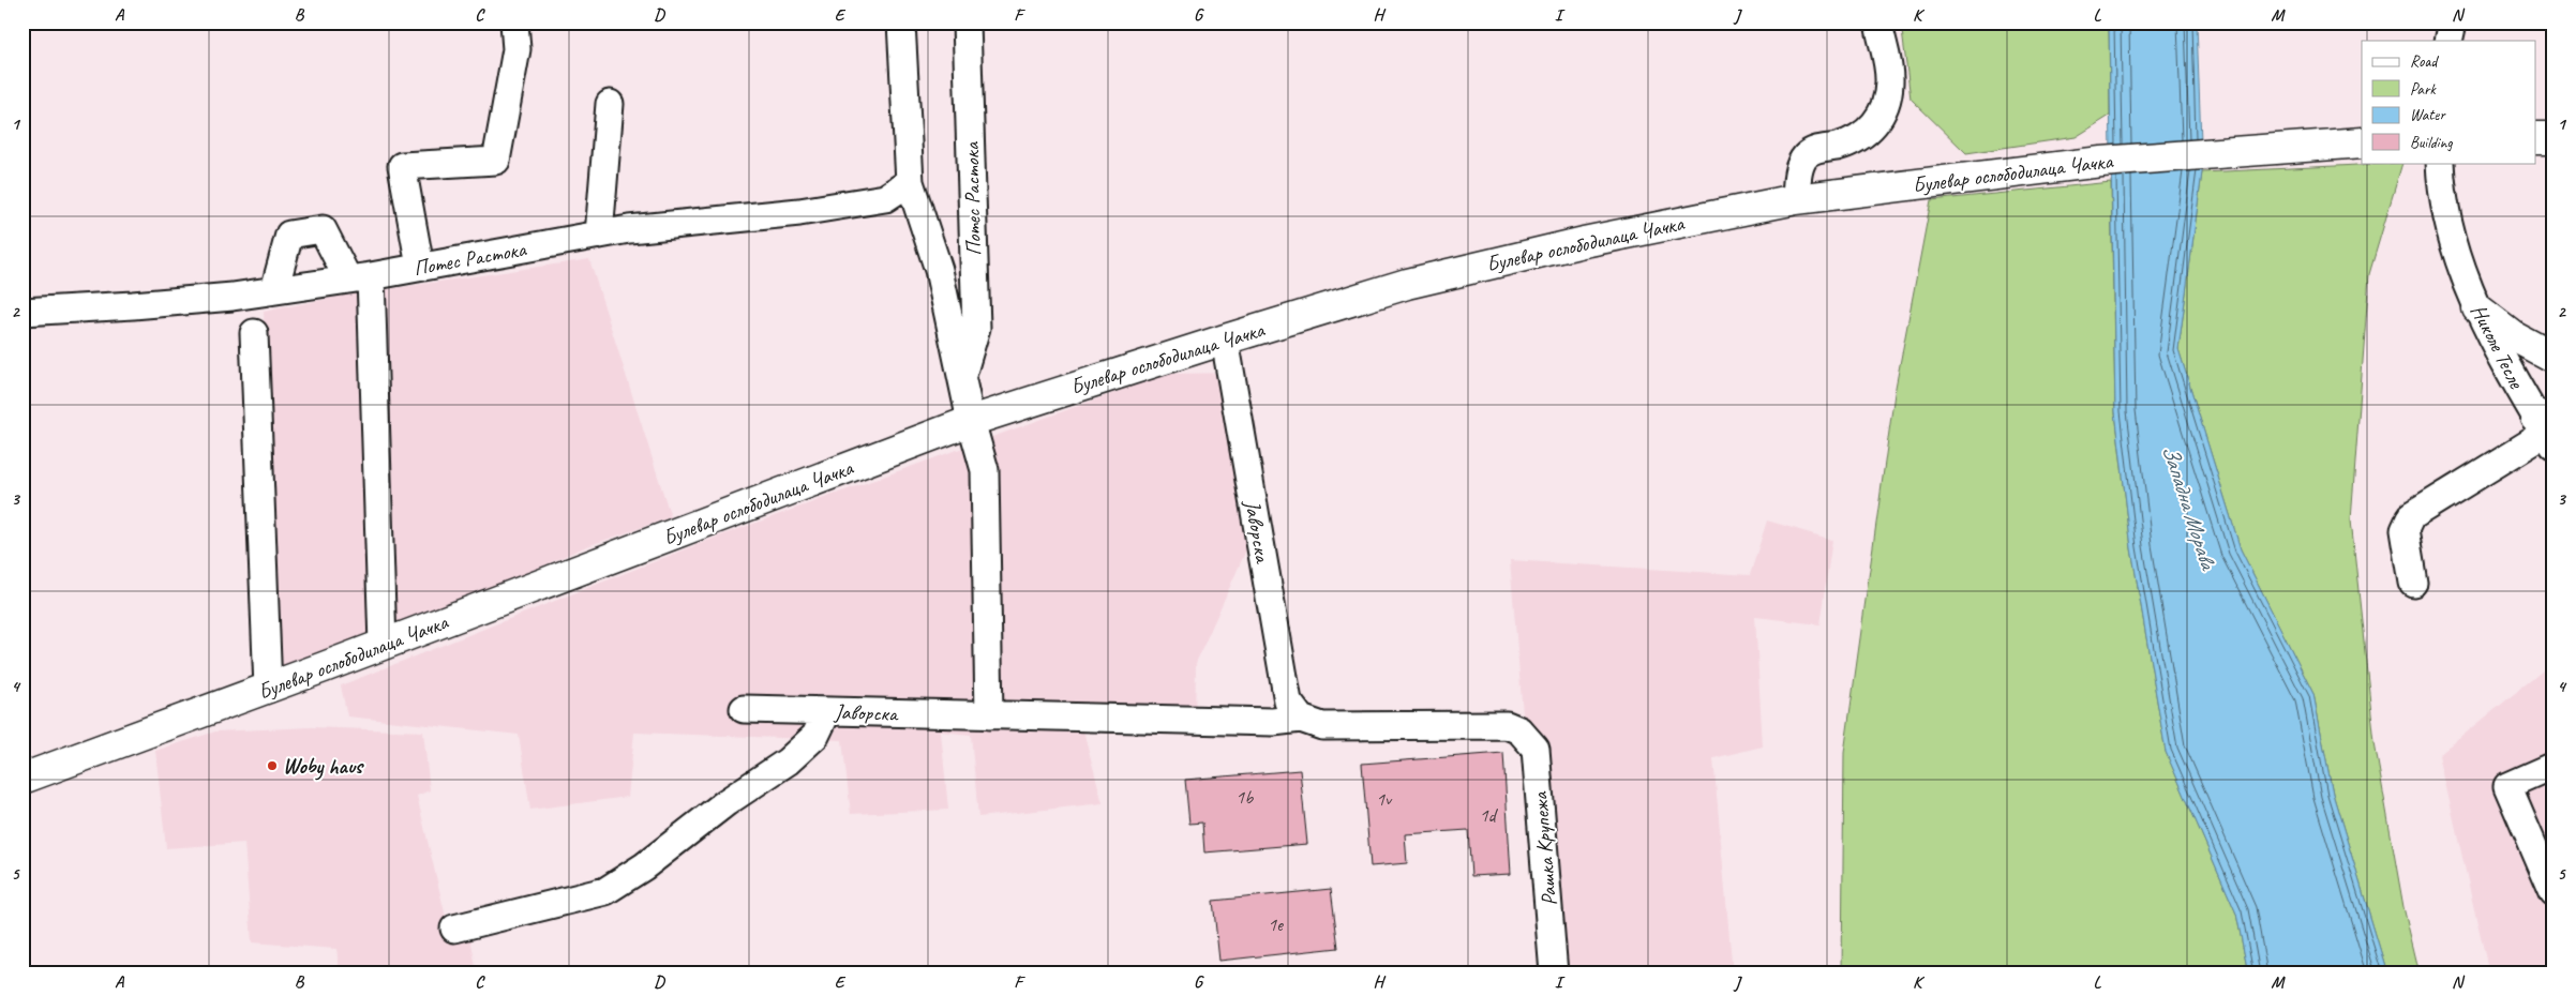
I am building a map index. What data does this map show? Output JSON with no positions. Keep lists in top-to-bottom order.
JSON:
{
  "streets": {
    "main road": ["Булевар ослободилаца Чачка"],
    "street": [
      "Потес Растока",
      "Николе Тесле",
      "Јаворска",
      "Рашка Крупежа"
    ]
  },
  "crossings": [
    ["Булевар ослободилаца Чачка", "Потес Растока"],
    ["Булевар ослободилаца Чачка", "Јаворска"],
    ["Јаворска", "Рашка Крупежа"]
  ],
  "water": ["Западна Морава"],
  "places": ["Woby haus"],
  "house_numbers": [
    "1b",
    "1v",
    "1d",
    "1e"
  ],
  "legend": [
    "Road",
    "Park",
    "Water",
    "Building"
  ],
  "grid": {
    "columns": [
      "A",
      "B",
      "C",
      "D",
      "E",
      "F",
      "G",
      "H",
      "I",
      "J",
      "K",
      "L",
      "M",
      "N"
    ],
    "rows": [
      "1",
      "2",
      "3",
      "4",
      "5"
    ]
  }
}
